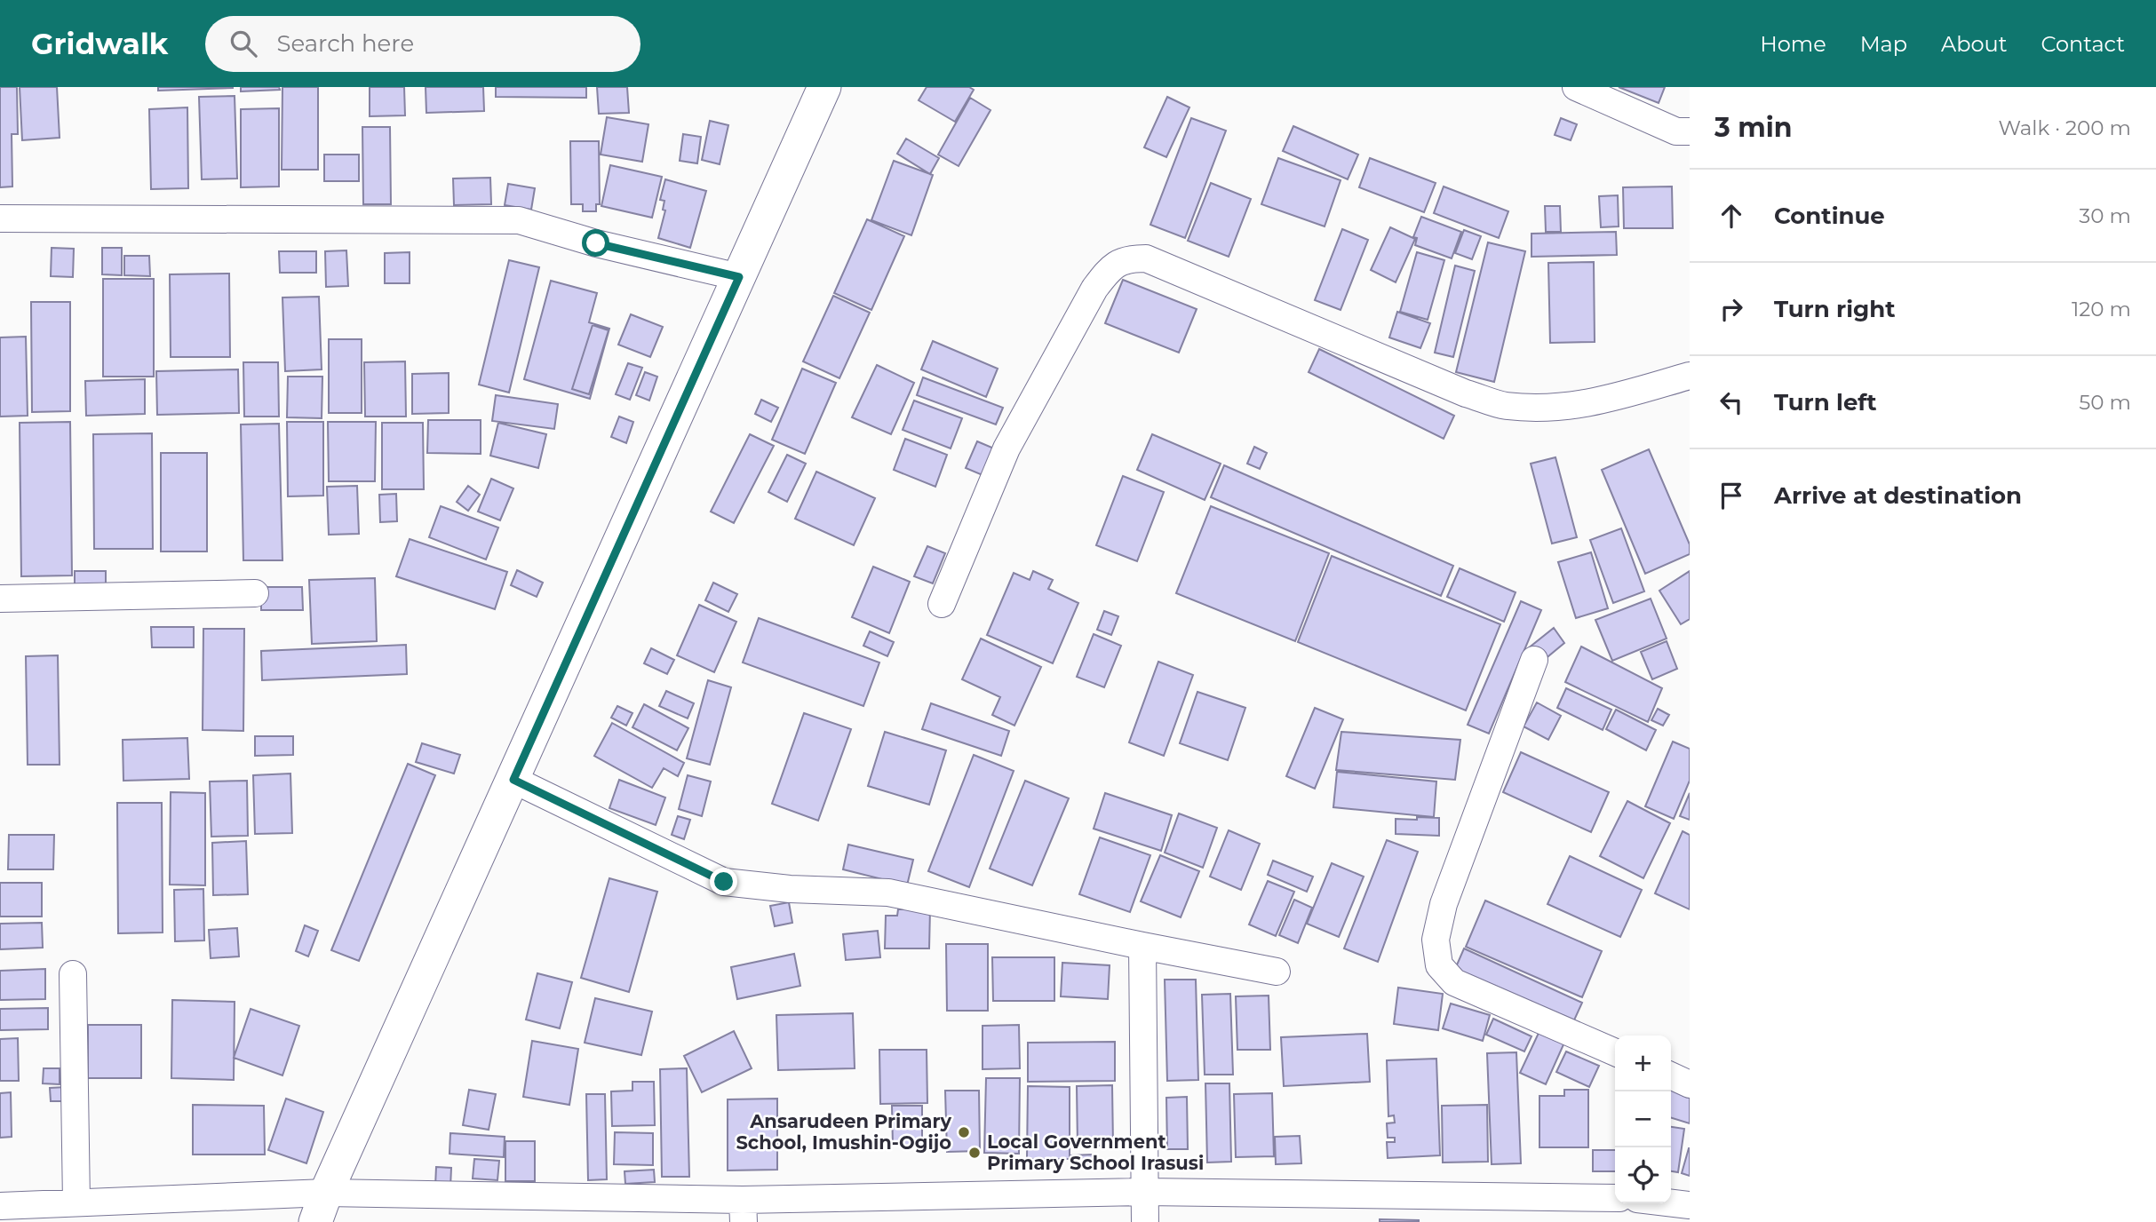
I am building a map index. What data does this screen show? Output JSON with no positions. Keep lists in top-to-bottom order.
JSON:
{
  "places": ["Ansarudeen Primary School, Imushin-Ogijo", "Local Government Primary School Irasusi"],
  "page": {
    "header": "Gridwalk",
    "search": "Search here",
    "nav": [
      "Home",
      "Map",
      "About",
      "Contact"
    ],
    "heading": ["3 min", "Walk · 200 m"],
    "list": [
      ["Continue", "30 m"],
      ["Turn right", "120 m"],
      ["Turn left", "50 m"],
      "Arrive at destination"
    ],
    "map_buttons": ["+", "−"]
  }
}
